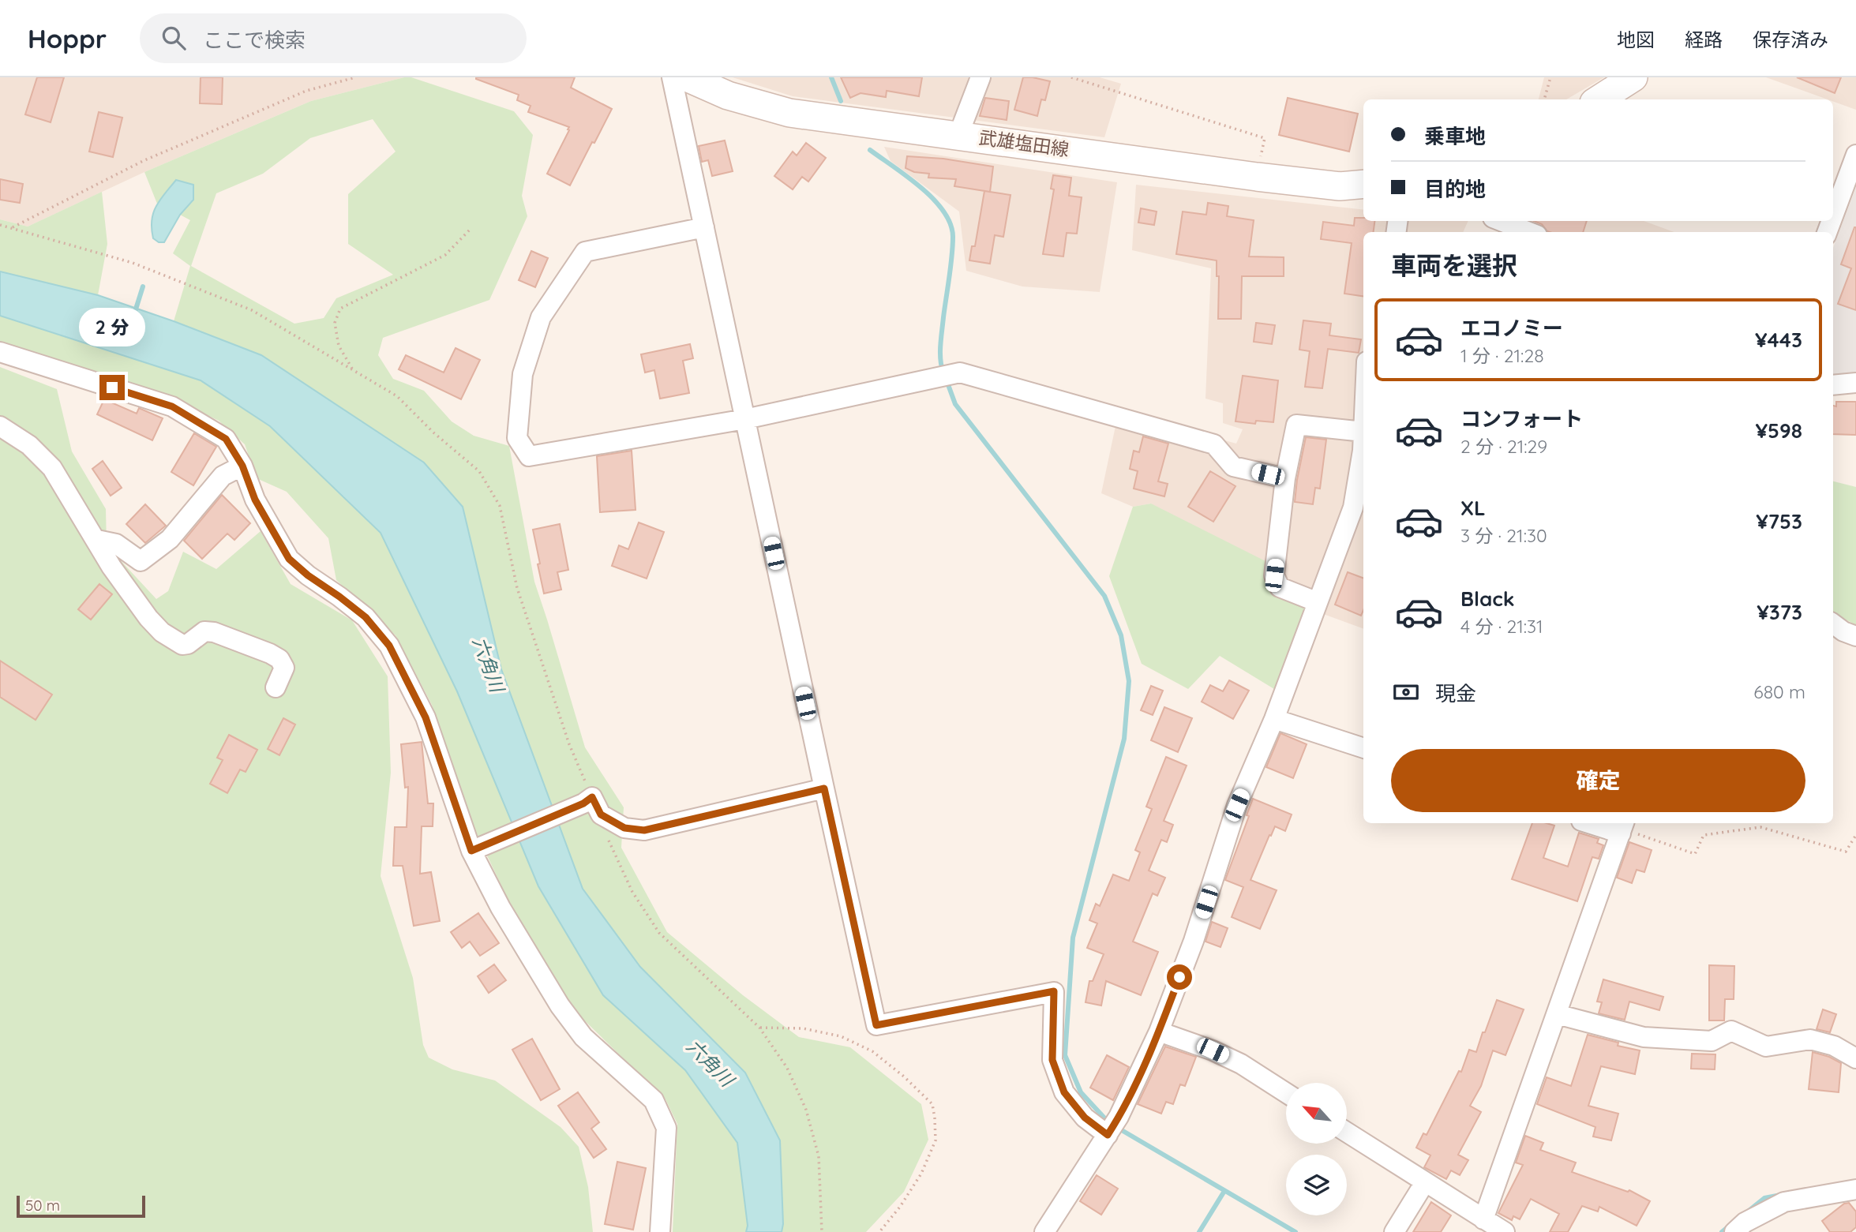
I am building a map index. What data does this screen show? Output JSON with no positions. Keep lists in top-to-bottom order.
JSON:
{
  "streets": {
    "main road": ["武雄塩田線"]
  },
  "water": ["六角川"],
  "scale_bar": "50 m",
  "north": "top left",
  "page": {
    "header": "Hoppr",
    "search": "ここで検索",
    "nav": ["地図", "経路", "保存済み"],
    "banner": ["乗車地", "目的地"],
    "heading": "車両を選択",
    "list": [
      {
        "name": "エコノミー",
        "note": "1 分 · 21:28",
        "value": "¥443"
      },
      {
        "name": "コンフォート",
        "note": "2 分 · 21:29",
        "value": "¥598"
      },
      {
        "name": "XL",
        "note": "3 分 · 21:30",
        "value": "¥753"
      },
      {
        "name": "Black",
        "note": "4 分 · 21:31",
        "value": "¥373"
      }
    ],
    "bubble": "2 分",
    "pay": ["現金", "680 m"],
    "buttons": "確定",
    "scale": "50 m"
  }
}
